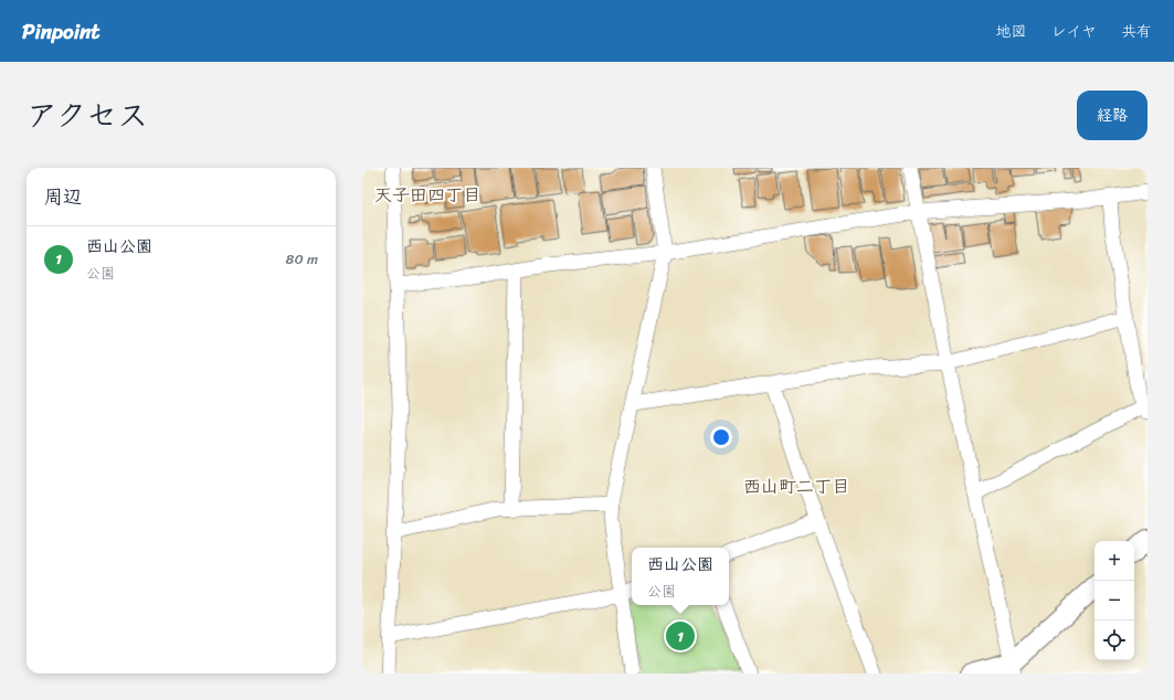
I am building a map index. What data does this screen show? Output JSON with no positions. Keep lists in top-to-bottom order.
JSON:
{
  "districts": ["天子田四丁目", "西山町二丁目"],
  "page": {
    "header": "Pinpoint",
    "nav": ["地図", "レイヤ", "共有"],
    "title": "アクセス",
    "buttons": "経路",
    "heading": "周辺",
    "list": [
      {
        "mark": "1",
        "name": "西山公園",
        "note": "公園",
        "value": "80 m"
      }
    ],
    "map_buttons": ["+", "−"],
    "popup": ["西山公園", "公園"],
    "pins": "1"
  }
}
